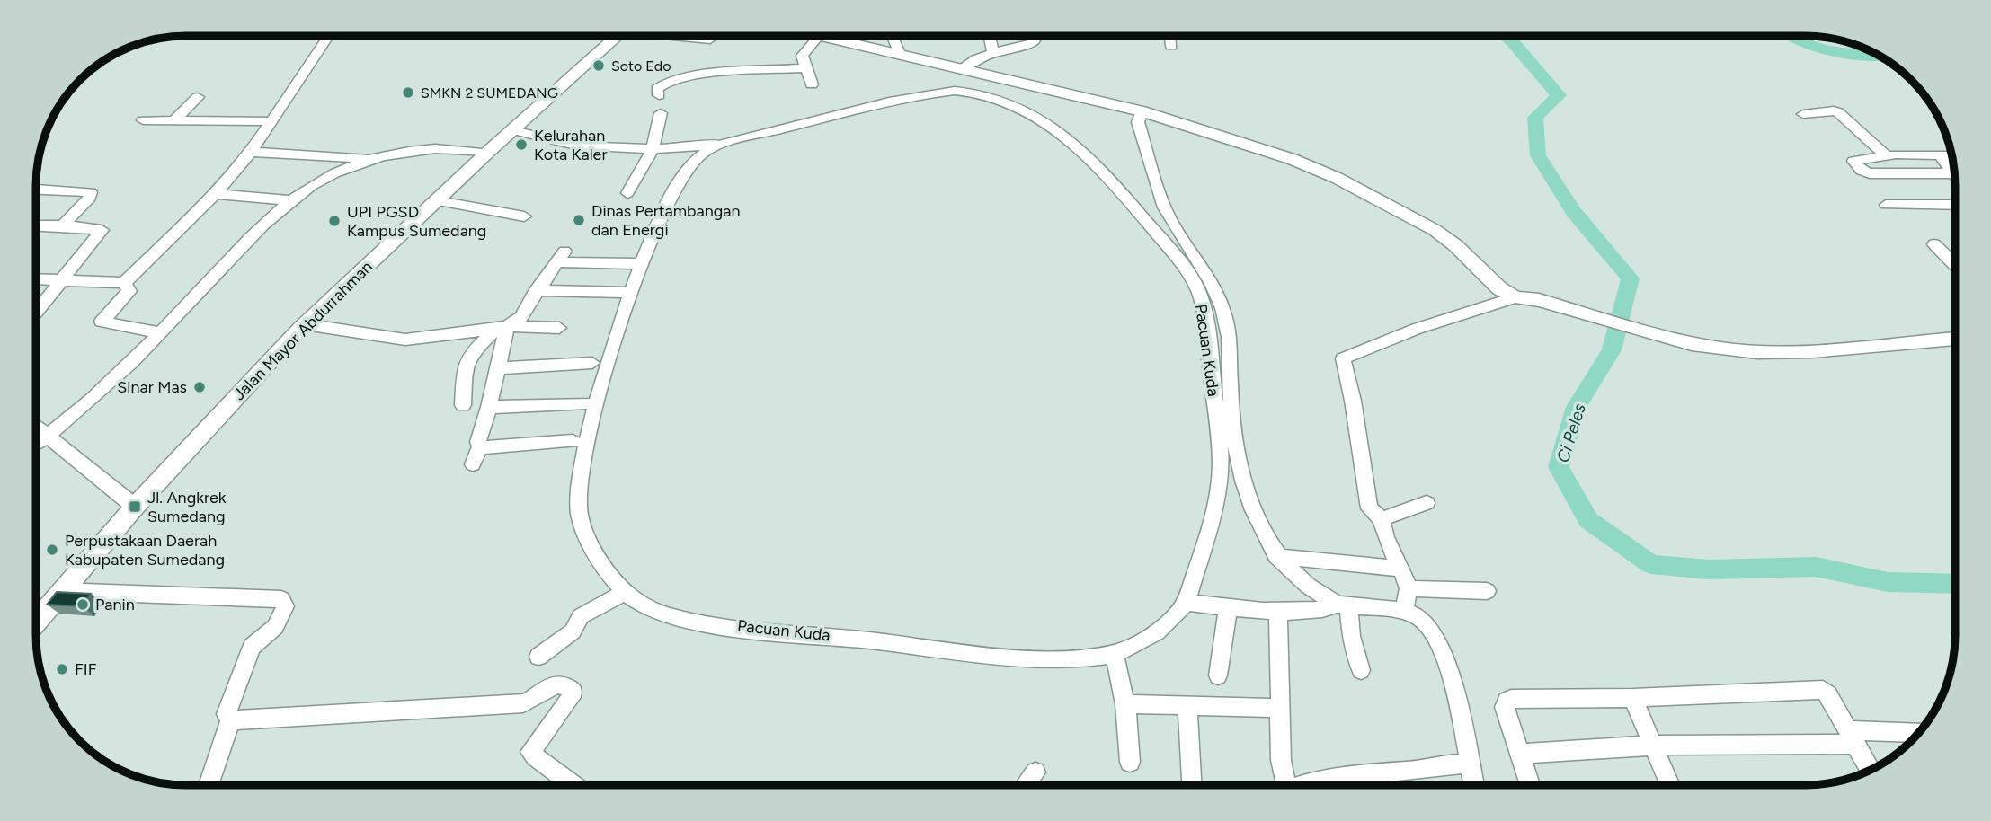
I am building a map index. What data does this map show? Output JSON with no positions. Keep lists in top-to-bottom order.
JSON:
{
  "streets": {
    "main road": ["Jalan Mayor Abdurrahman"],
    "street": ["Pacuan Kuda"]
  },
  "water": ["Ci Peles"],
  "places": {
    "other": [
      "Soto Edo",
      "SMKN 2 SUMEDANG",
      "Kelurahan Kota Kaler",
      "Dinas Pertambangan dan Energi",
      "UPI PGSD Kampus Sumedang",
      "Sinar Mas",
      "Perpustakaan Daerah Kabupaten Sumedang",
      "Panin",
      "FIF"
    ],
    "transit": ["Jl. Angkrek Sumedang"]
  }
}
